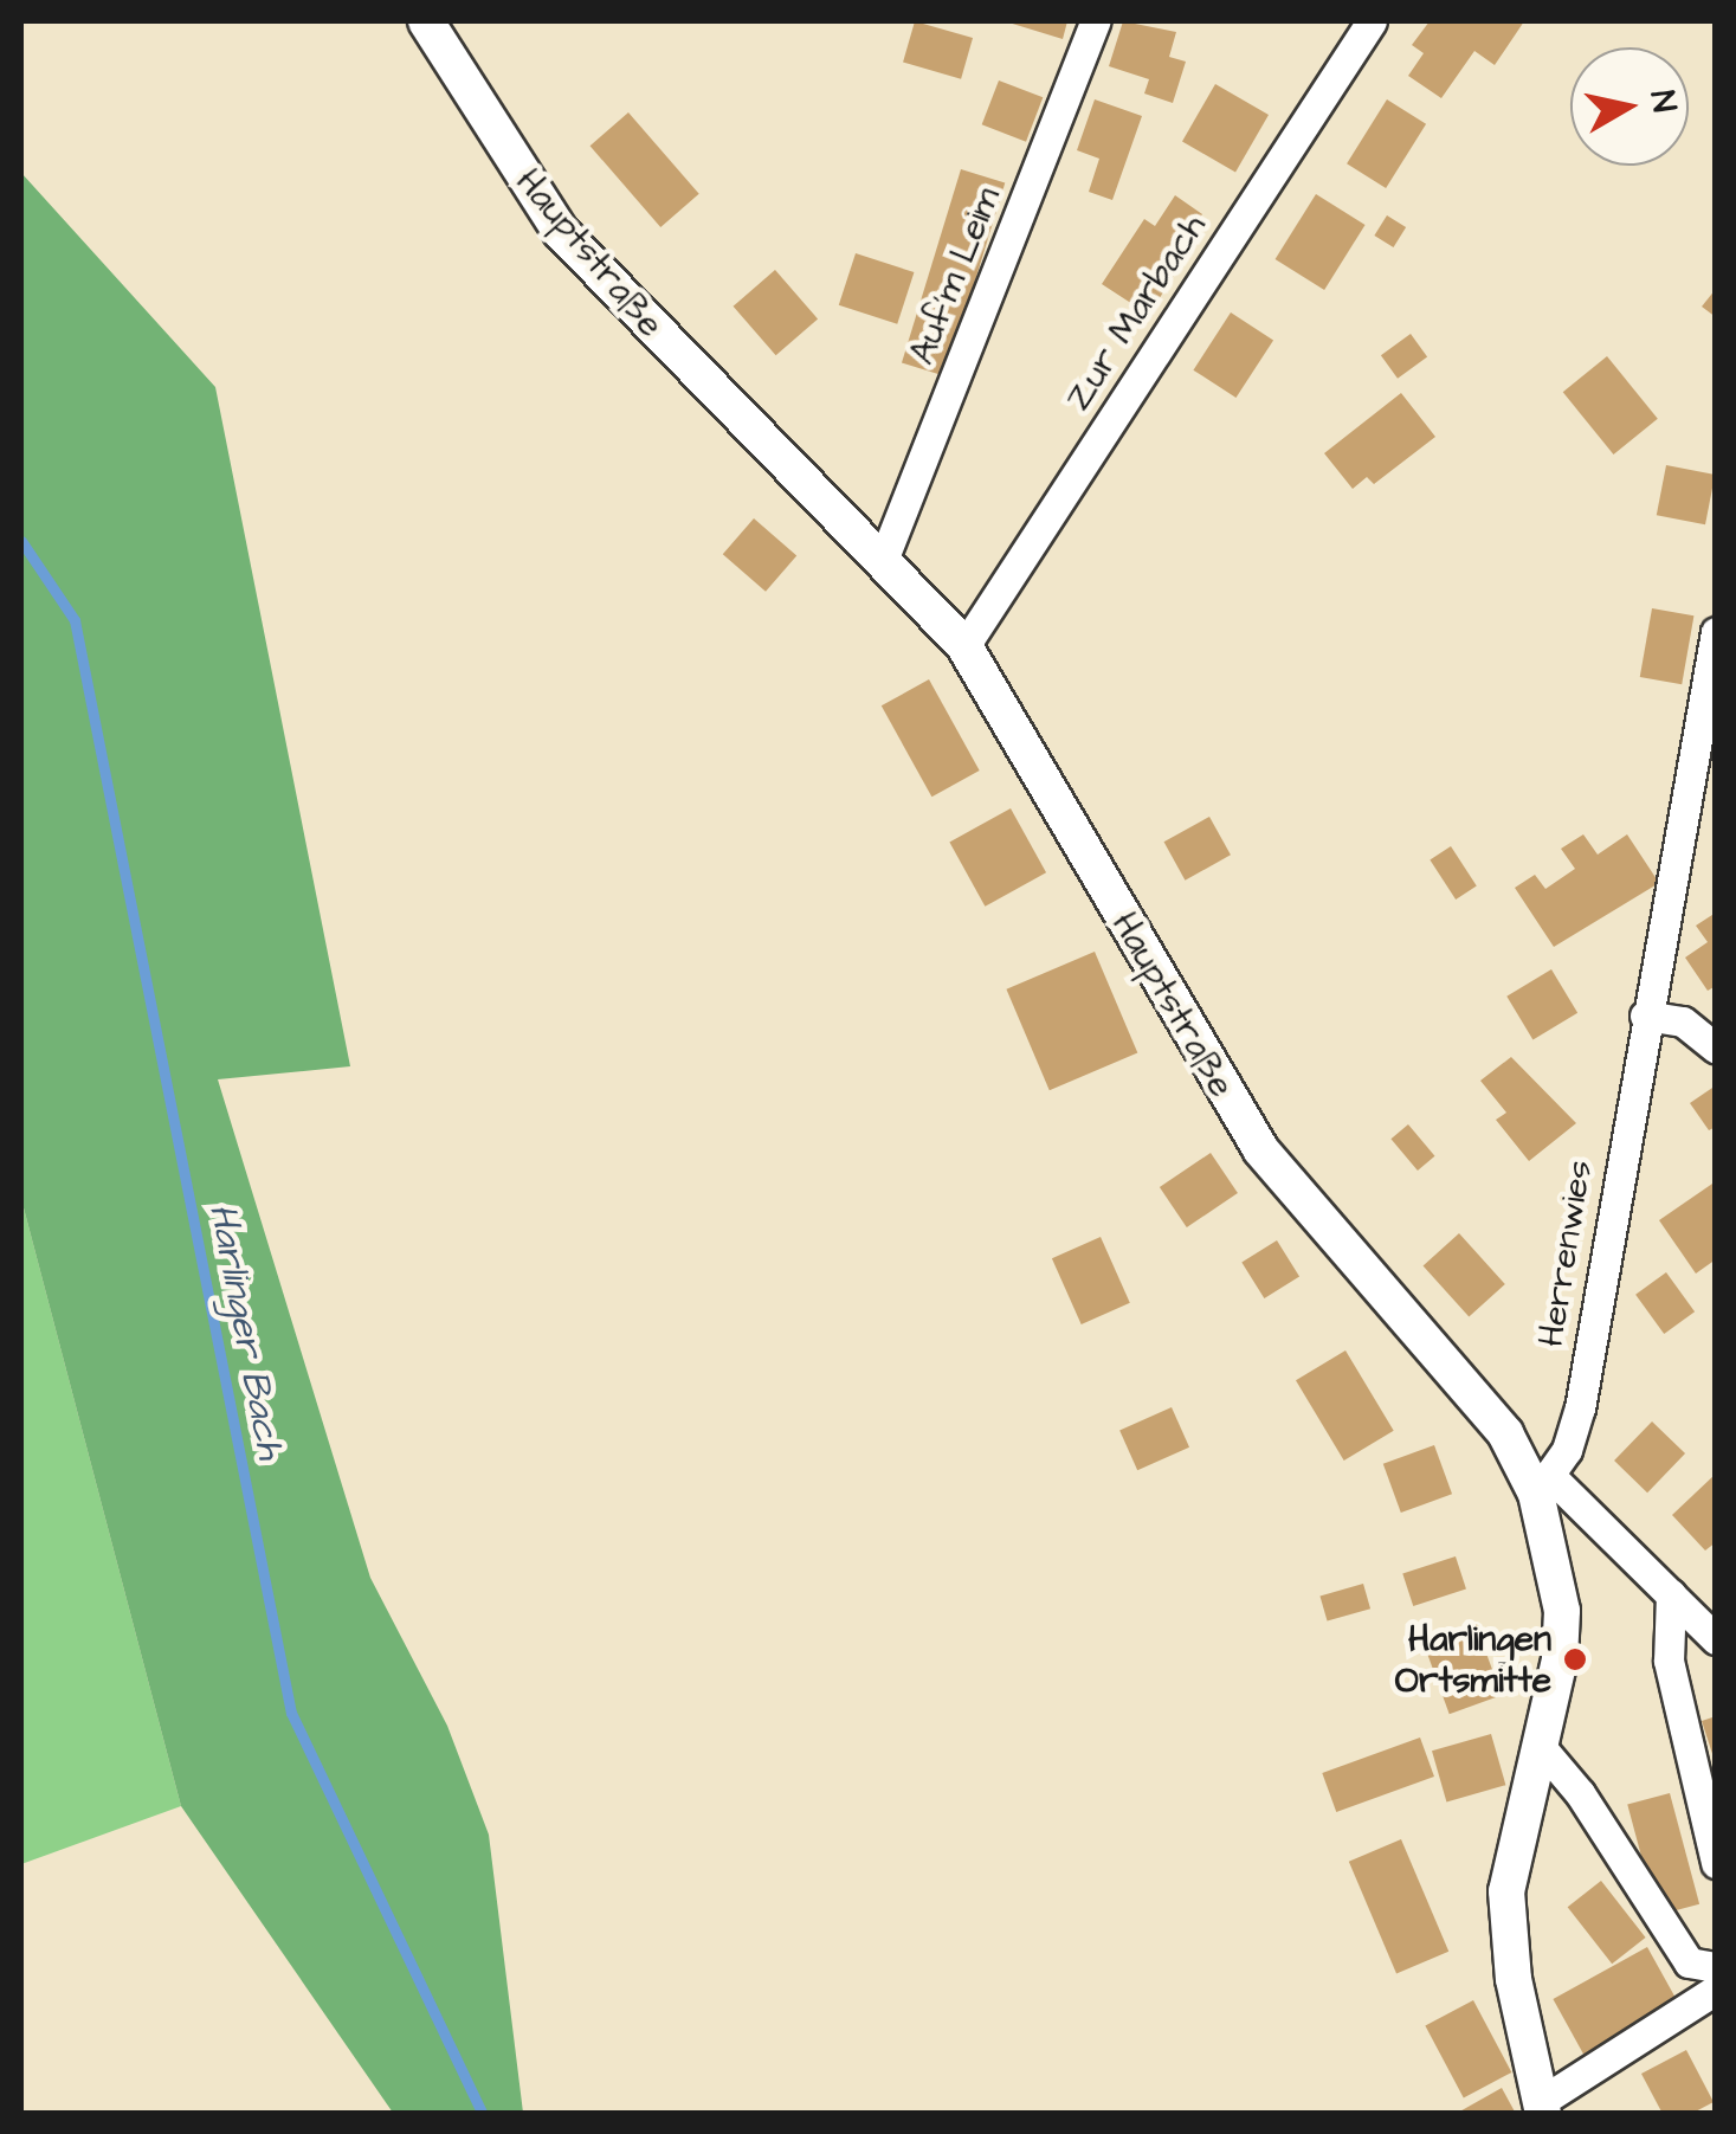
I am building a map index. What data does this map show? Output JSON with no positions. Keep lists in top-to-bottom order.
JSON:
{
  "streets": {
    "street": [
      "Hauptstraße",
      "Auf'm Leim",
      "Zur Marbach",
      "Herrenwies"
    ]
  },
  "crossings": [
    ["Hauptstraße", "Auf'm Leim"],
    ["Hauptstraße", "Zur Marbach"],
    ["Hauptstraße", "Herrenwies"]
  ],
  "water": ["Harlinger Bach"],
  "places": ["Harlingen Ortsmitte"],
  "north": "right"
}
